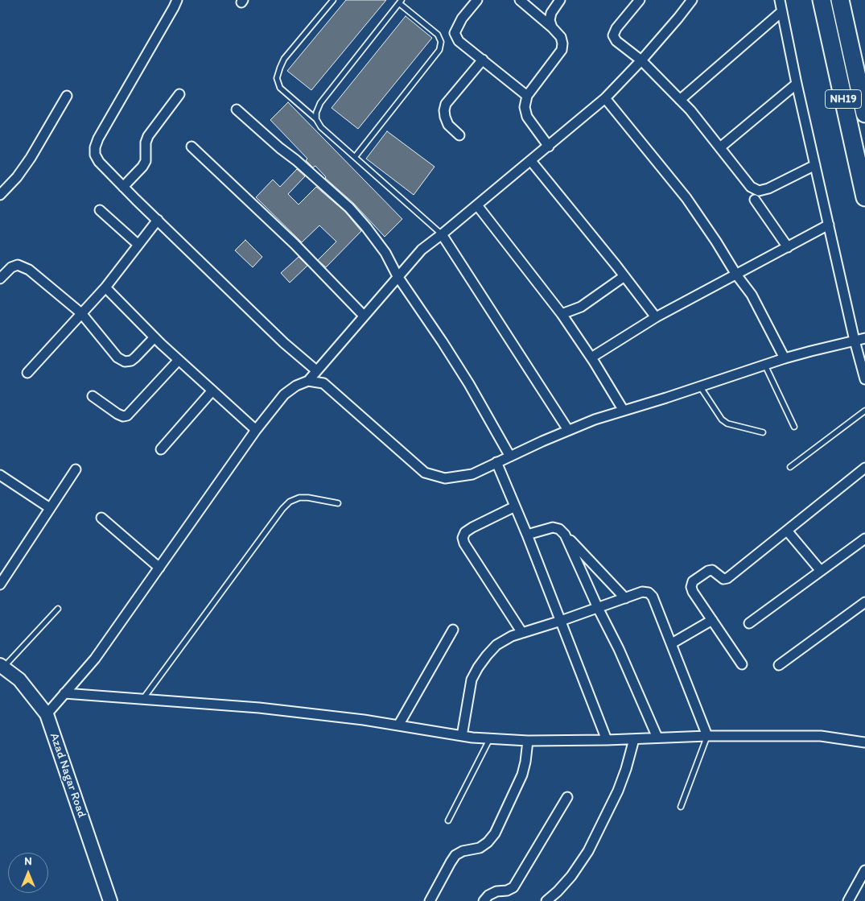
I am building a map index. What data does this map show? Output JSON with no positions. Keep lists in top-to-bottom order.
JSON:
{
  "streets": {
    "highway": ["NH19"],
    "street": ["Azad Nagar Road"]
  },
  "north": "top"
}
